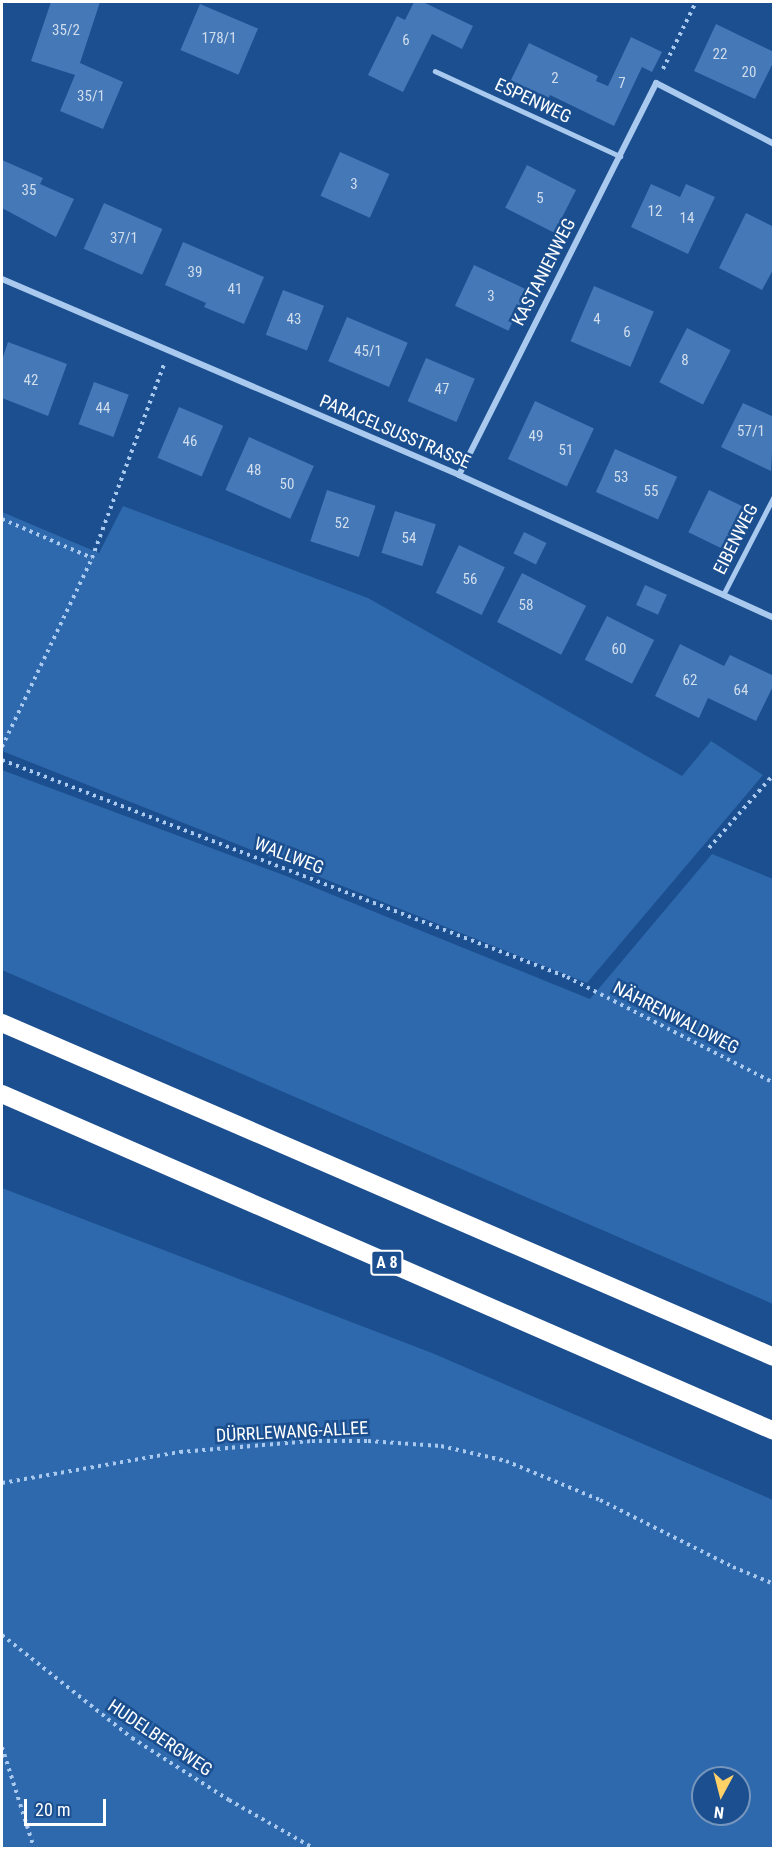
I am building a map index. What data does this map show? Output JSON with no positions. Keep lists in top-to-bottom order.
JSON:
{
  "streets": {
    "highway": ["A 8"],
    "street": ["KASTANIENWEG", "PARACELSUSSTRASSE"],
    "lane": ["ESPENWEG", "EIBENWEG"],
    "path": [
      "WALLWEG",
      "NÄHRENWALDWEG",
      "DÜRRLEWANG-ALLEE",
      "HUDELBERGWEG"
    ]
  },
  "crossings": [
    ["ESPENWEG", "KASTANIENWEG"],
    ["KASTANIENWEG", "PARACELSUSSTRASSE"],
    ["PARACELSUSSTRASSE", "EIBENWEG"],
    ["WALLWEG", "NÄHRENWALDWEG"]
  ],
  "house_numbers": [
    "35/2",
    "178/1",
    "6",
    "22",
    "20",
    "2",
    "7",
    "35/1",
    "3",
    "35",
    "5",
    "12",
    "14",
    "37/1",
    "39",
    "41",
    "3",
    "43",
    "4",
    "6",
    "45/1",
    "8",
    "42",
    "47",
    "44",
    "57/1",
    "49",
    "46",
    "51",
    "48",
    "53",
    "50",
    "55",
    "52",
    "54",
    "56",
    "58",
    "60",
    "62",
    "64"
  ],
  "scale_bar": "20 m",
  "north": "bottom"
}
